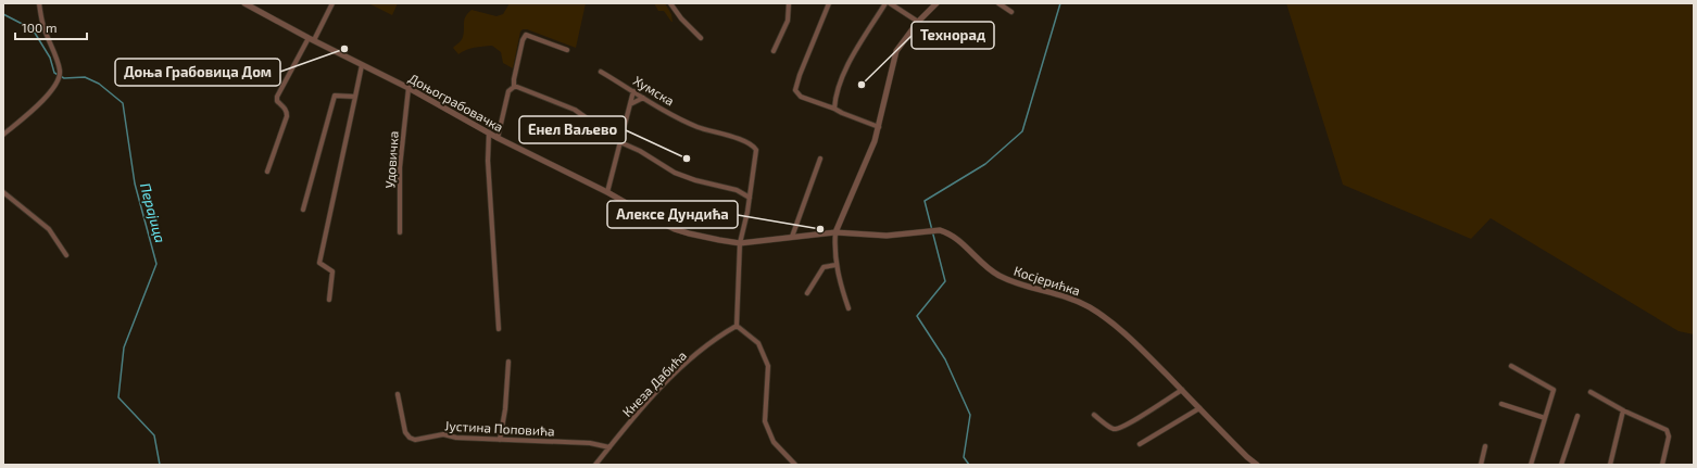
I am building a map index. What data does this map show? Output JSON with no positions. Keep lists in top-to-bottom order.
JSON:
{
  "streets": {
    "street": [
      "Хумска",
      "Доњограбовачка",
      "Удовичка",
      "Косјерићка",
      "Кнеза Дабића",
      "Јустина Поповића"
    ]
  },
  "crossings": [
    ["Доњограбовачка", "Удовичка"],
    ["Доњограбовачка", "Косјерићка"],
    ["Кнеза Дабића", "Јустина Поповића"]
  ],
  "water": ["Перајица"],
  "places": [
    "Доња Грабовица Дом",
    "Технорад",
    "Енел Ваљево",
    "Алексе Дундића"
  ],
  "scale_bar": "100 m"
}
